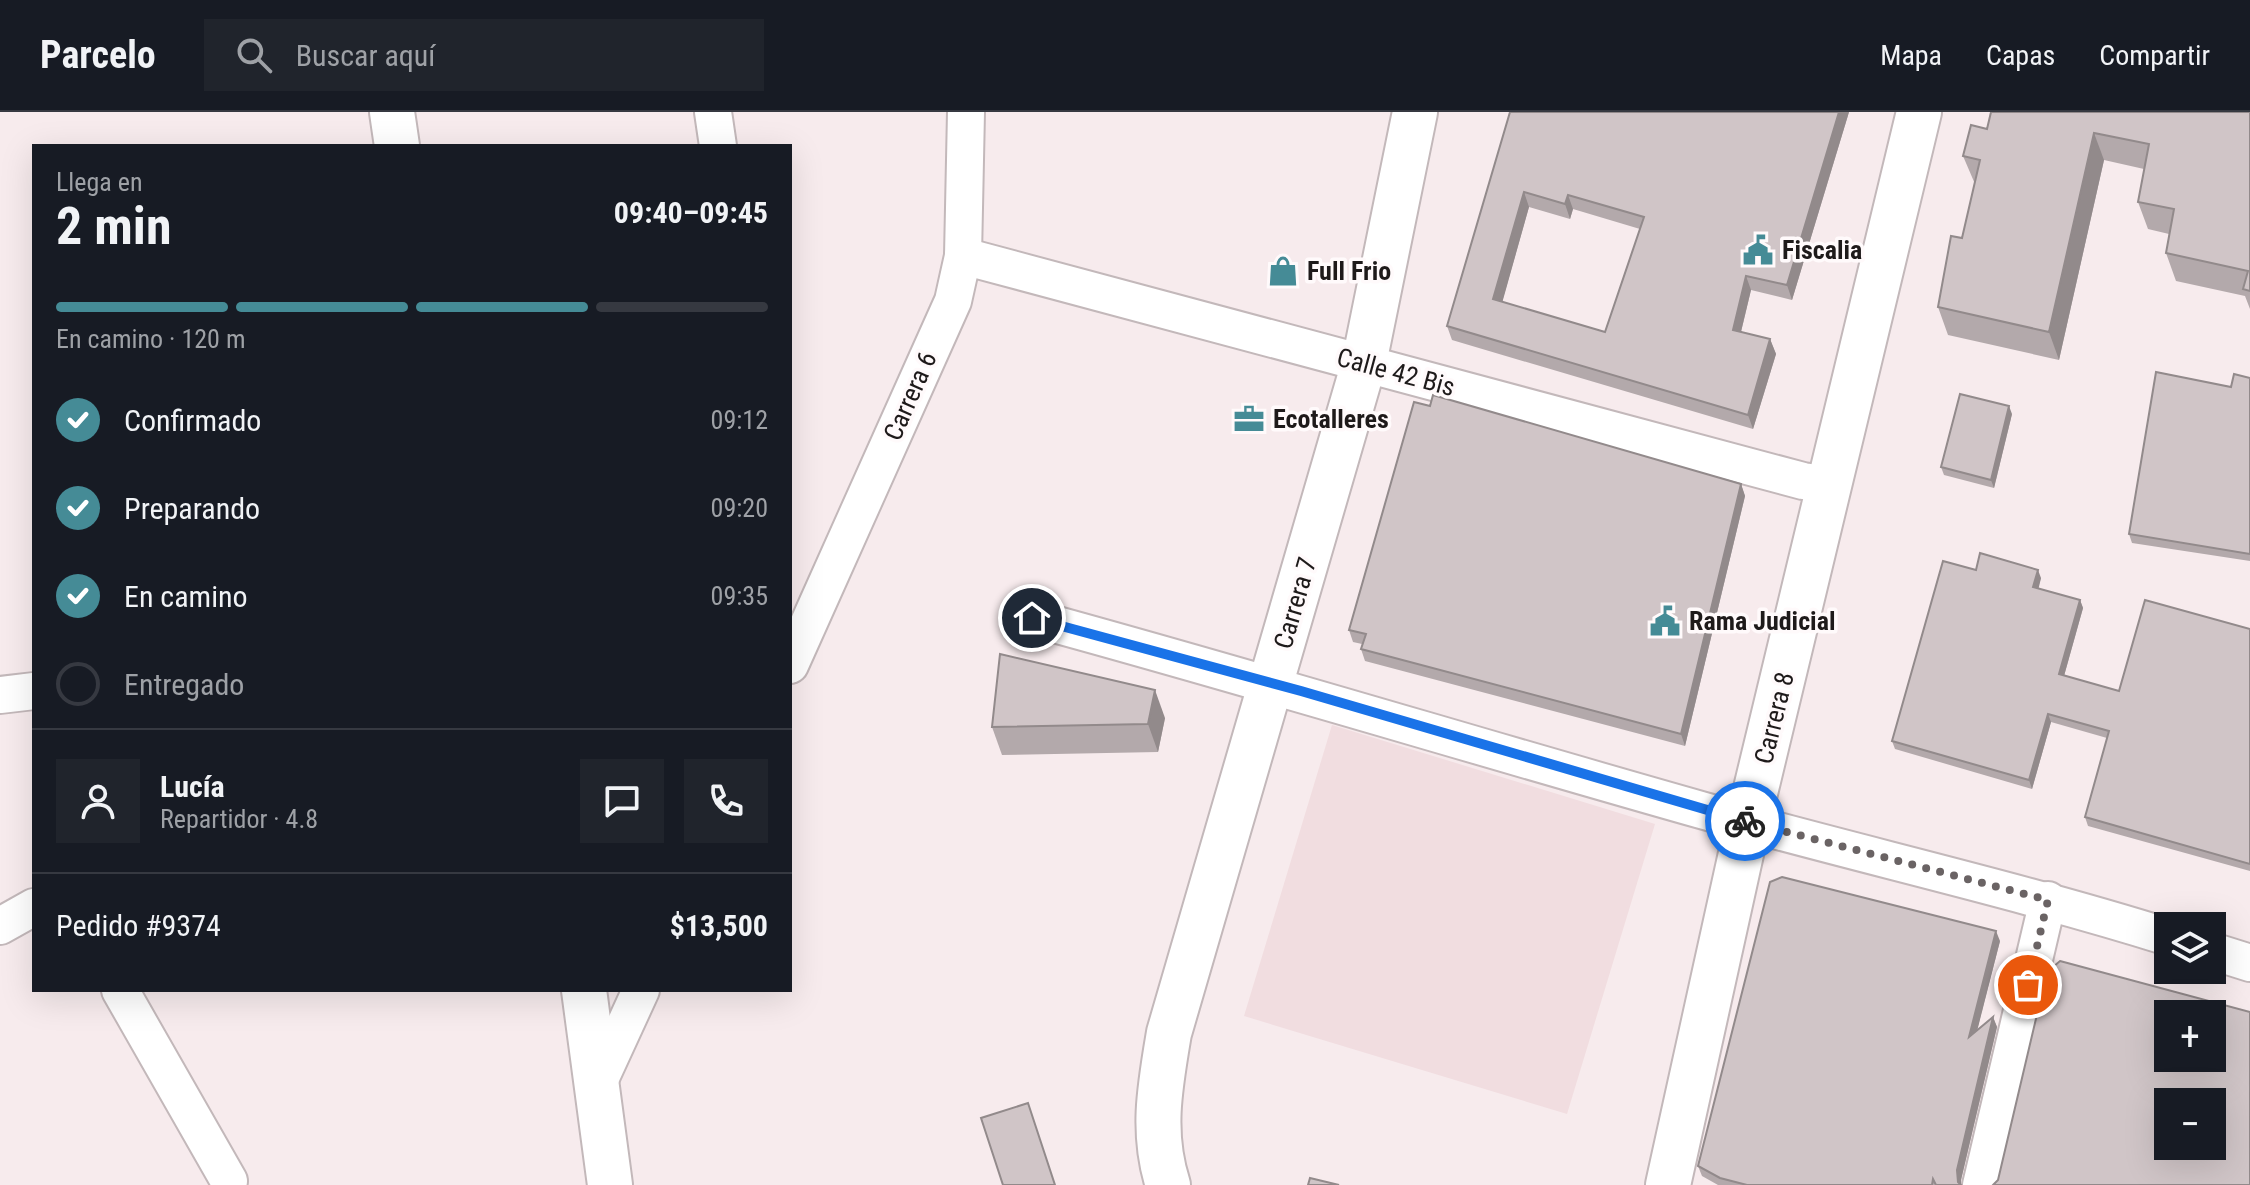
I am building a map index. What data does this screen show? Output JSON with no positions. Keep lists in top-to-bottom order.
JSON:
{
  "streets": {
    "main road": ["Carrera 7", "Carrera 8"],
    "street": ["Calle 42 Bis", "Carrera 6"]
  },
  "crossings": [
    ["Calle 42 Bis", "Carrera 6"],
    ["Calle 42 Bis", "Carrera 7"],
    ["Calle 42 Bis", "Carrera 8"]
  ],
  "places": {
    "public building": ["Fiscalia", "Rama Judicial"],
    "shop": ["Full Frio"],
    "office": ["Ecotalleres"]
  },
  "page": {
    "header": "Parcelo",
    "search": "Buscar aquí",
    "nav": ["Mapa", "Capas", "Compartir"],
    "heading": ["2 min", "Llega en", "09:40–09:45"],
    "panel": [
      "Lucía",
      "Repartidor · 4.8",
      "Pedido #9374",
      "$13,500"
    ],
    "bar": "En camino · 120 m",
    "list": [
      ["Confirmado", "09:12"],
      ["Preparando", "09:20"],
      ["En camino", "09:35"],
      "Entregado"
    ],
    "map_buttons": ["+", "−"]
  }
}
